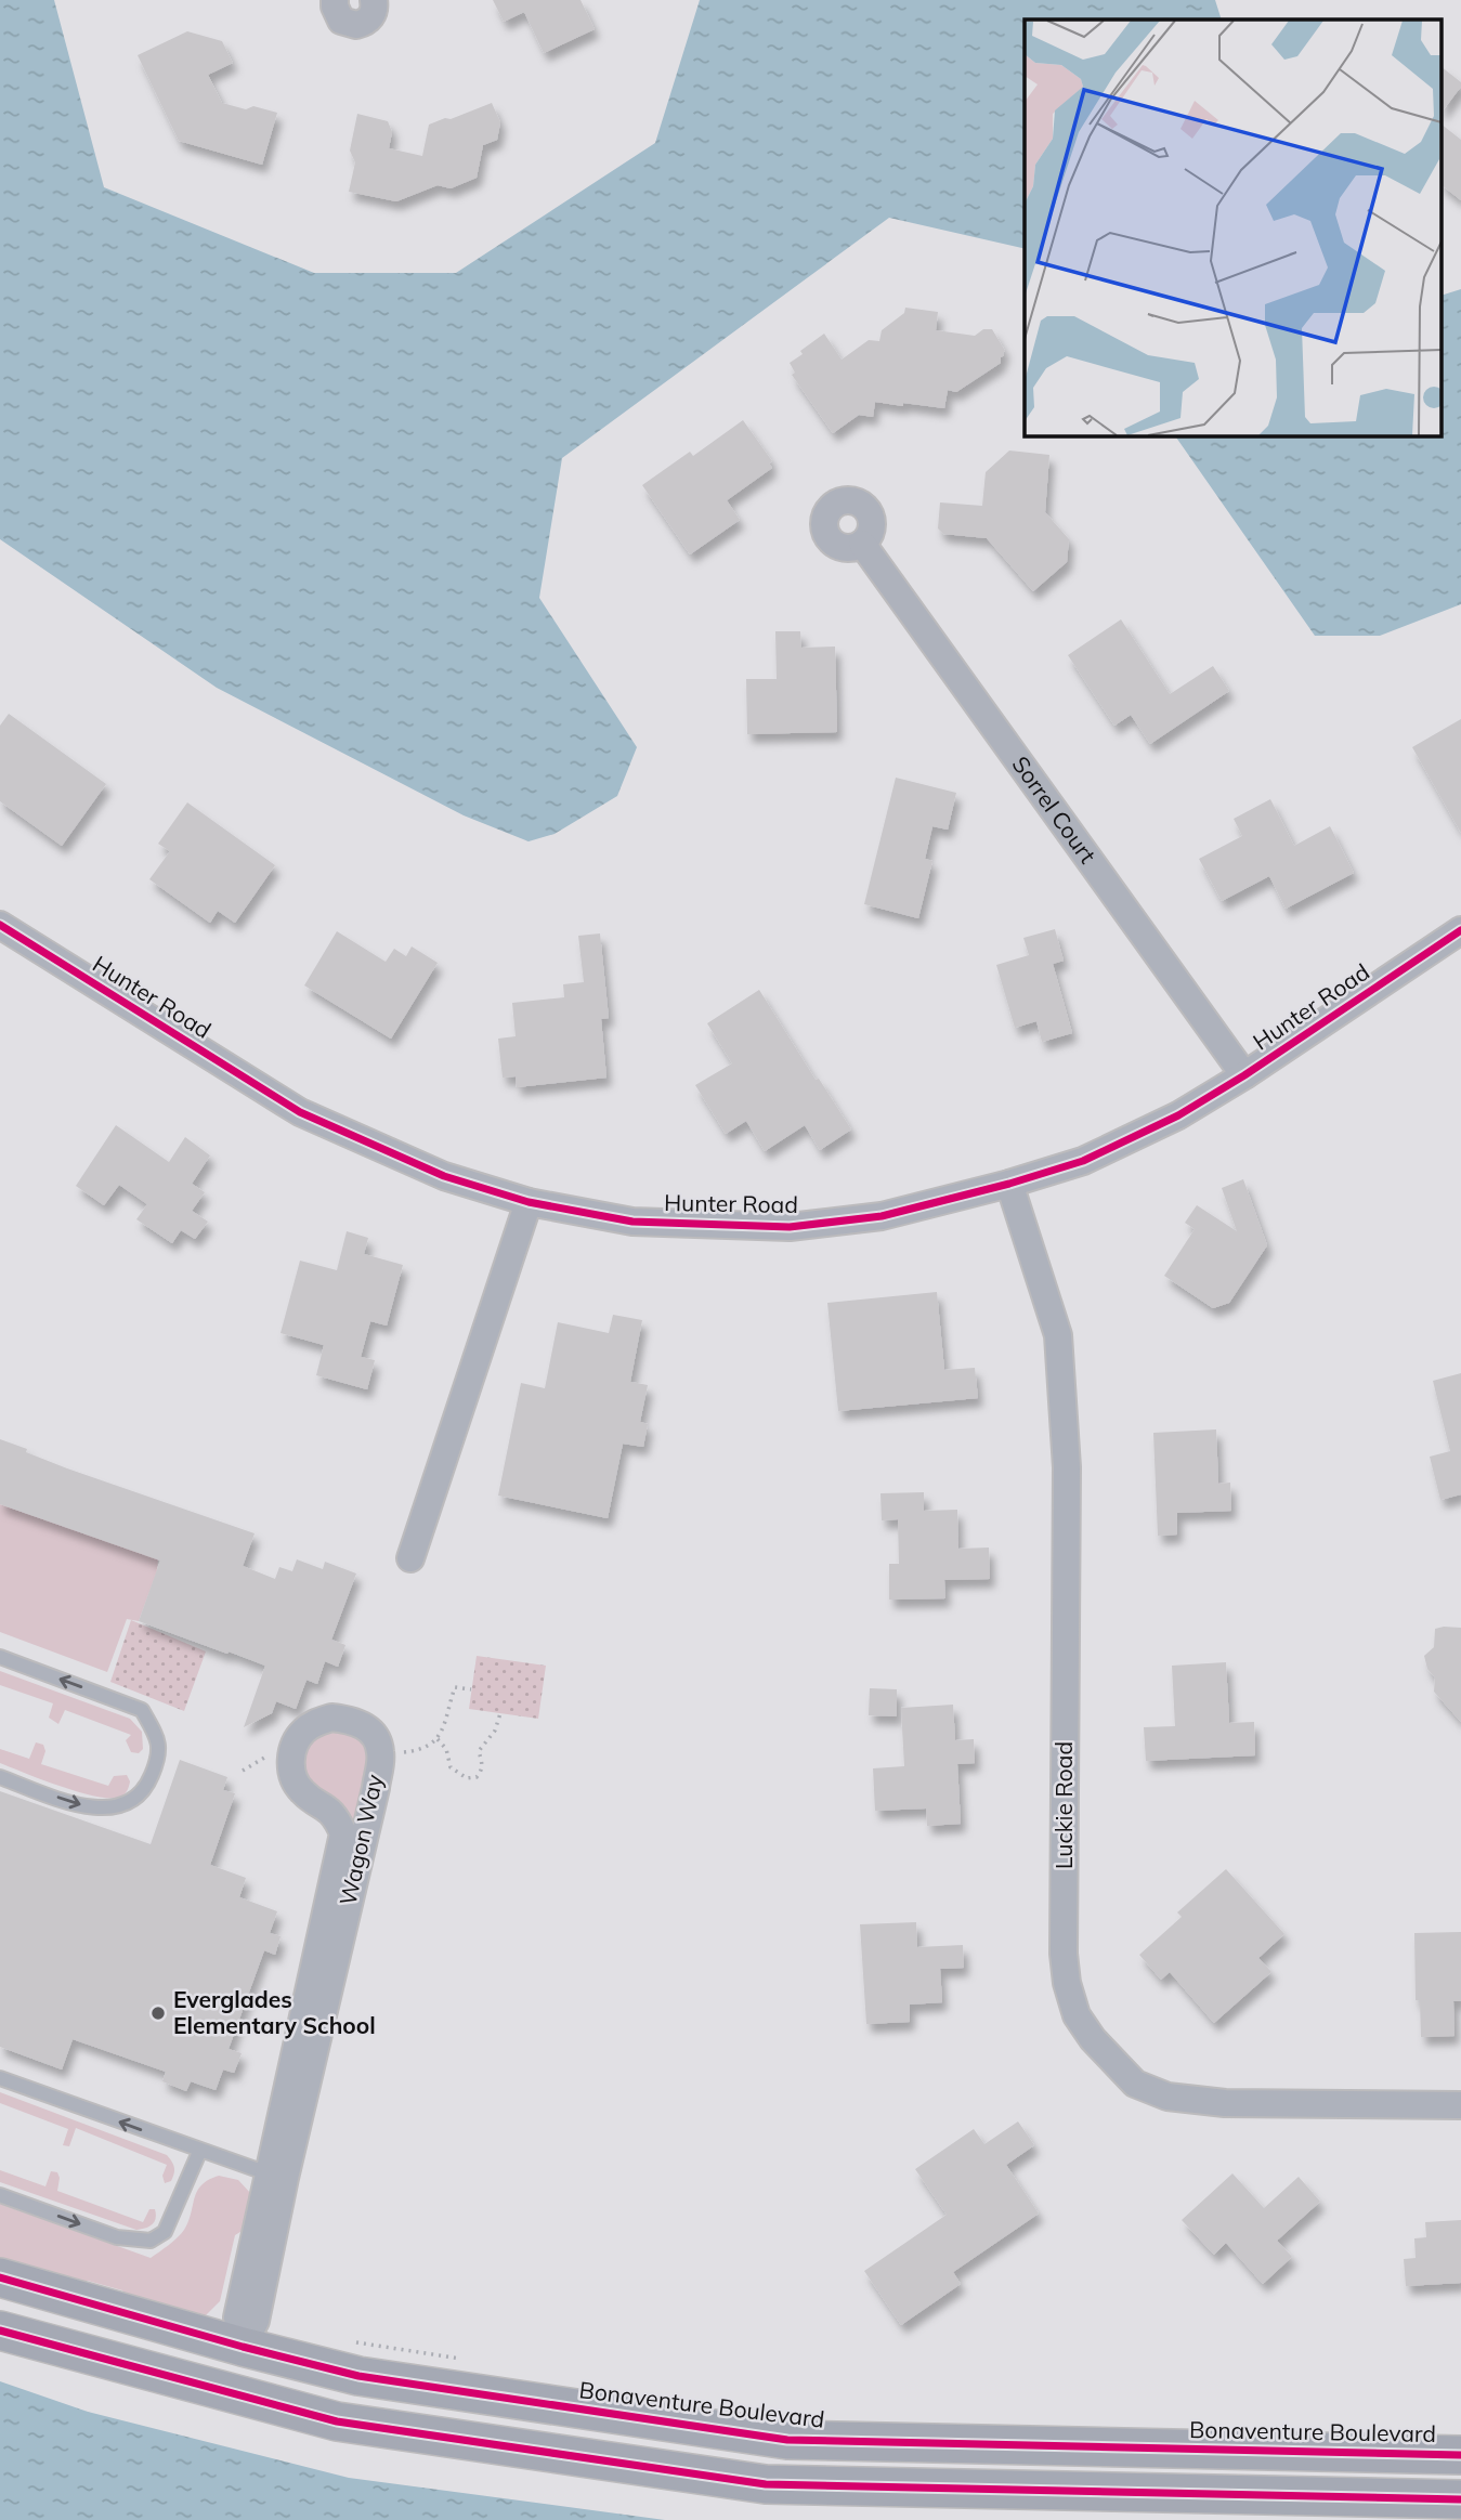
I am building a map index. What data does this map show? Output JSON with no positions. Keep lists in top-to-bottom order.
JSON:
{
  "streets": {
    "main road": ["Wagon Way", "Bonaventure Boulevard"],
    "street": ["Sorrel Court", "Hunter Road", "Luckie Road"]
  },
  "crossings": [
    ["Sorrel Court", "Hunter Road"],
    ["Hunter Road", "Luckie Road"],
    ["Wagon Way", "Bonaventure Boulevard"]
  ],
  "places": ["Everglades Elementary School"]
}
